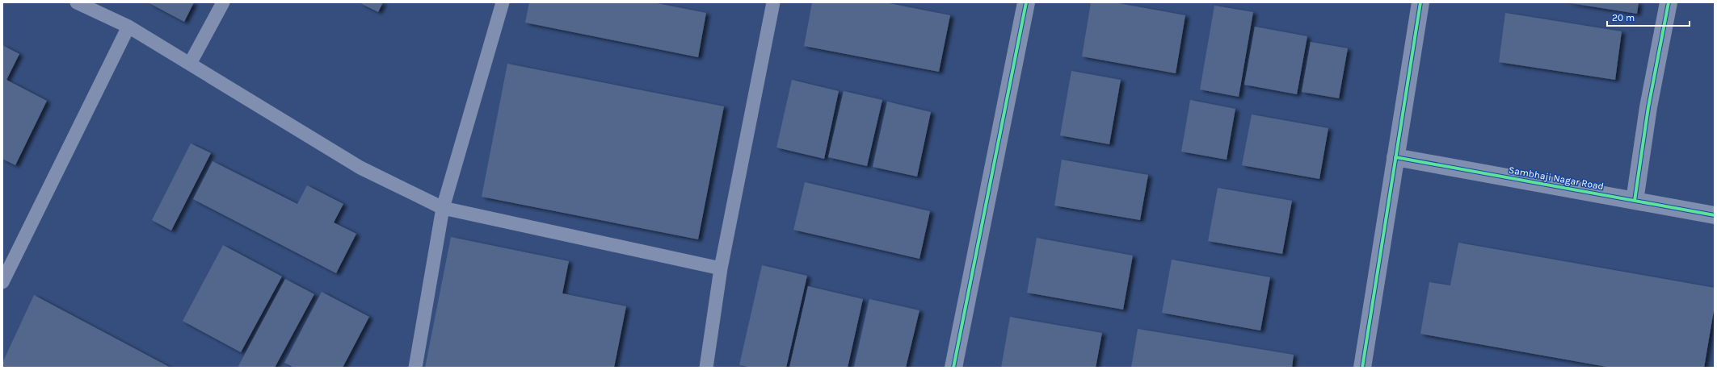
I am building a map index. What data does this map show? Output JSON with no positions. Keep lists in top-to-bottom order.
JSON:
{
  "streets": {
    "street": ["Sambhaji Nagar Road"]
  },
  "scale_bar": "20 m"
}
